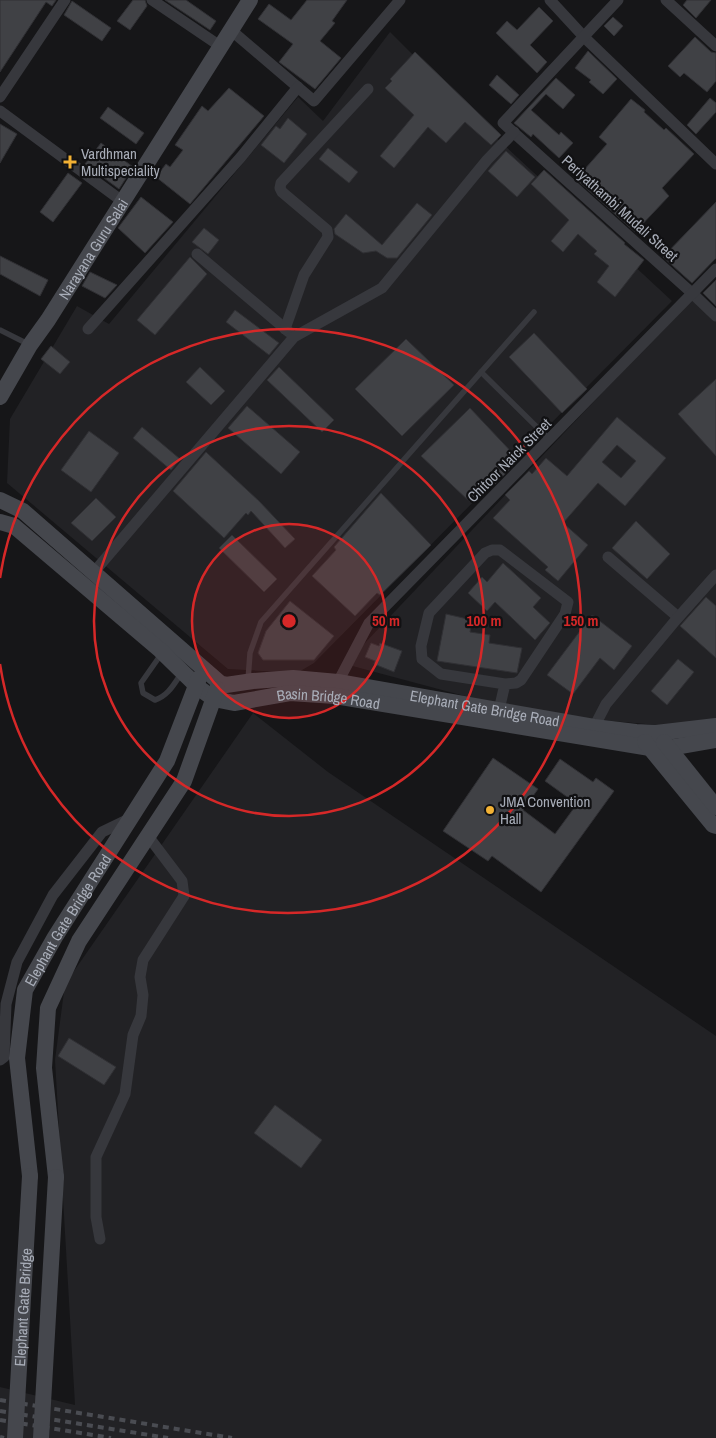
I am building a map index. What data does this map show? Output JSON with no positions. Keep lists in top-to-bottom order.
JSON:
{
  "streets": {
    "main road": [
      "Narayana Guru Salai",
      "Basin Bridge Road",
      "Elephant Gate Bridge Road",
      "Elephant Gate Bridge"
    ],
    "street": ["Periyathambi Mudali Street", "Chitoor Naick Street"]
  },
  "crossings": [
    ["Periyathambi Mudali Street", "Chitoor Naick Street"],
    ["Chitoor Naick Street", "Elephant Gate Bridge Road"],
    ["Basin Bridge Road", "Elephant Gate Bridge Road"],
    ["Elephant Gate Bridge Road", "Elephant Gate Bridge"]
  ],
  "places": {
    "health": ["Vardhman Multispeciality"],
    "other": ["JMA Convention Hall"]
  },
  "rings": ["50 m", "100 m", "150 m"]
}
